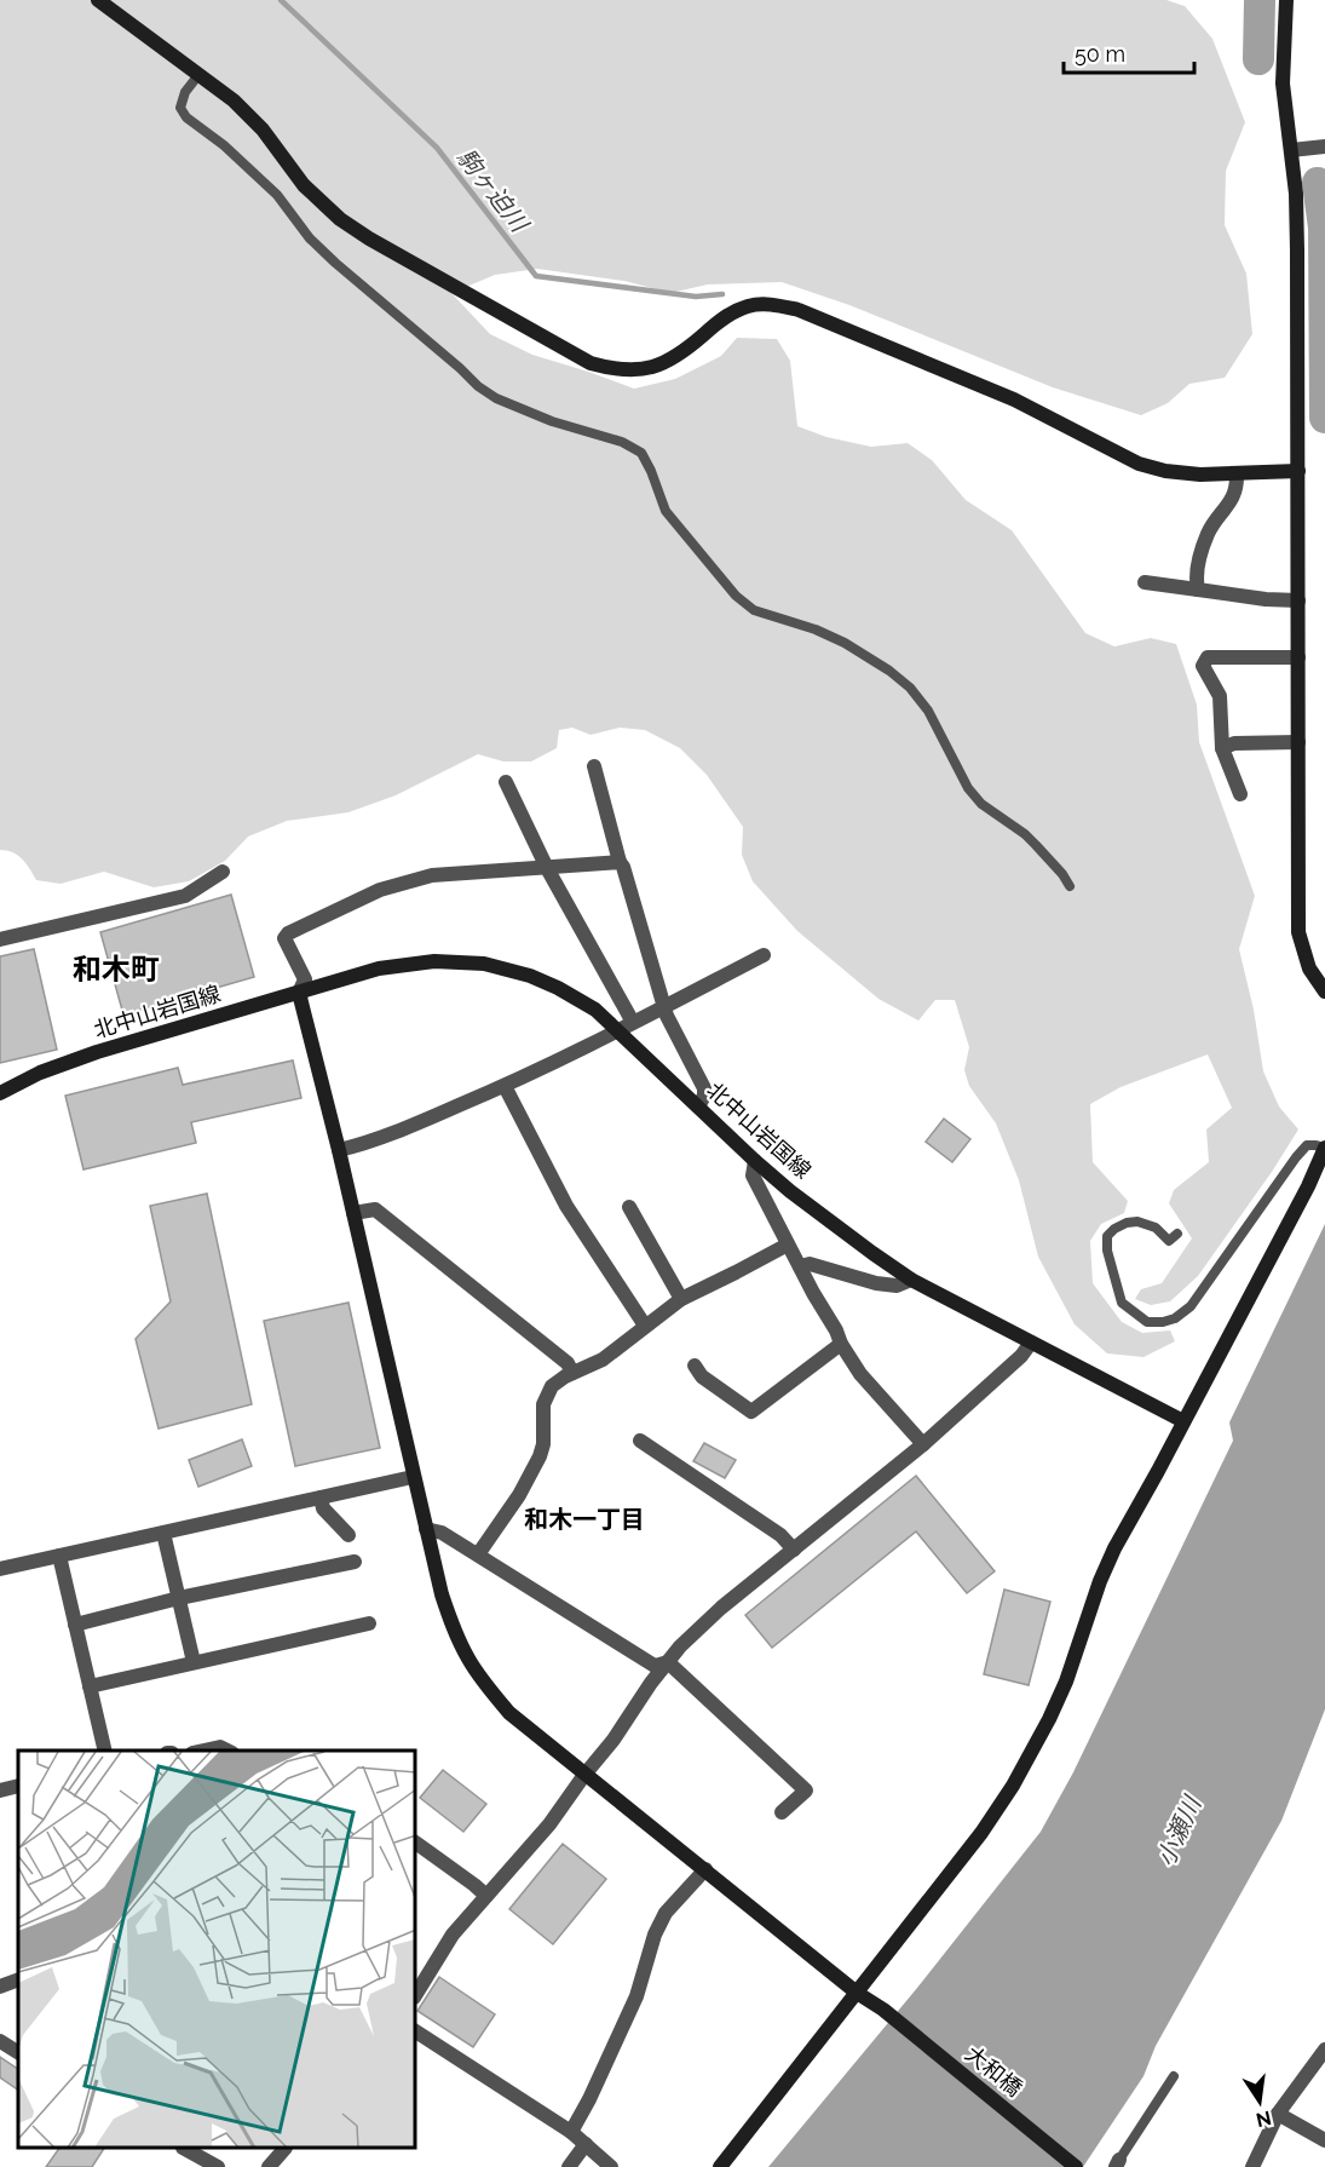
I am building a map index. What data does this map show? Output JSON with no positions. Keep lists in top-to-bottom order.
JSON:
{
  "streets": {
    "street": ["北中山岩国線", "大和橋"]
  },
  "crossings": [
    ["北中山岩国線", "大和橋"]
  ],
  "districts": ["和木町", "和木一丁目"],
  "water": ["駒ヶ迫川", "小瀬川"],
  "scale_bar": "50 m",
  "north": "bottom"
}
